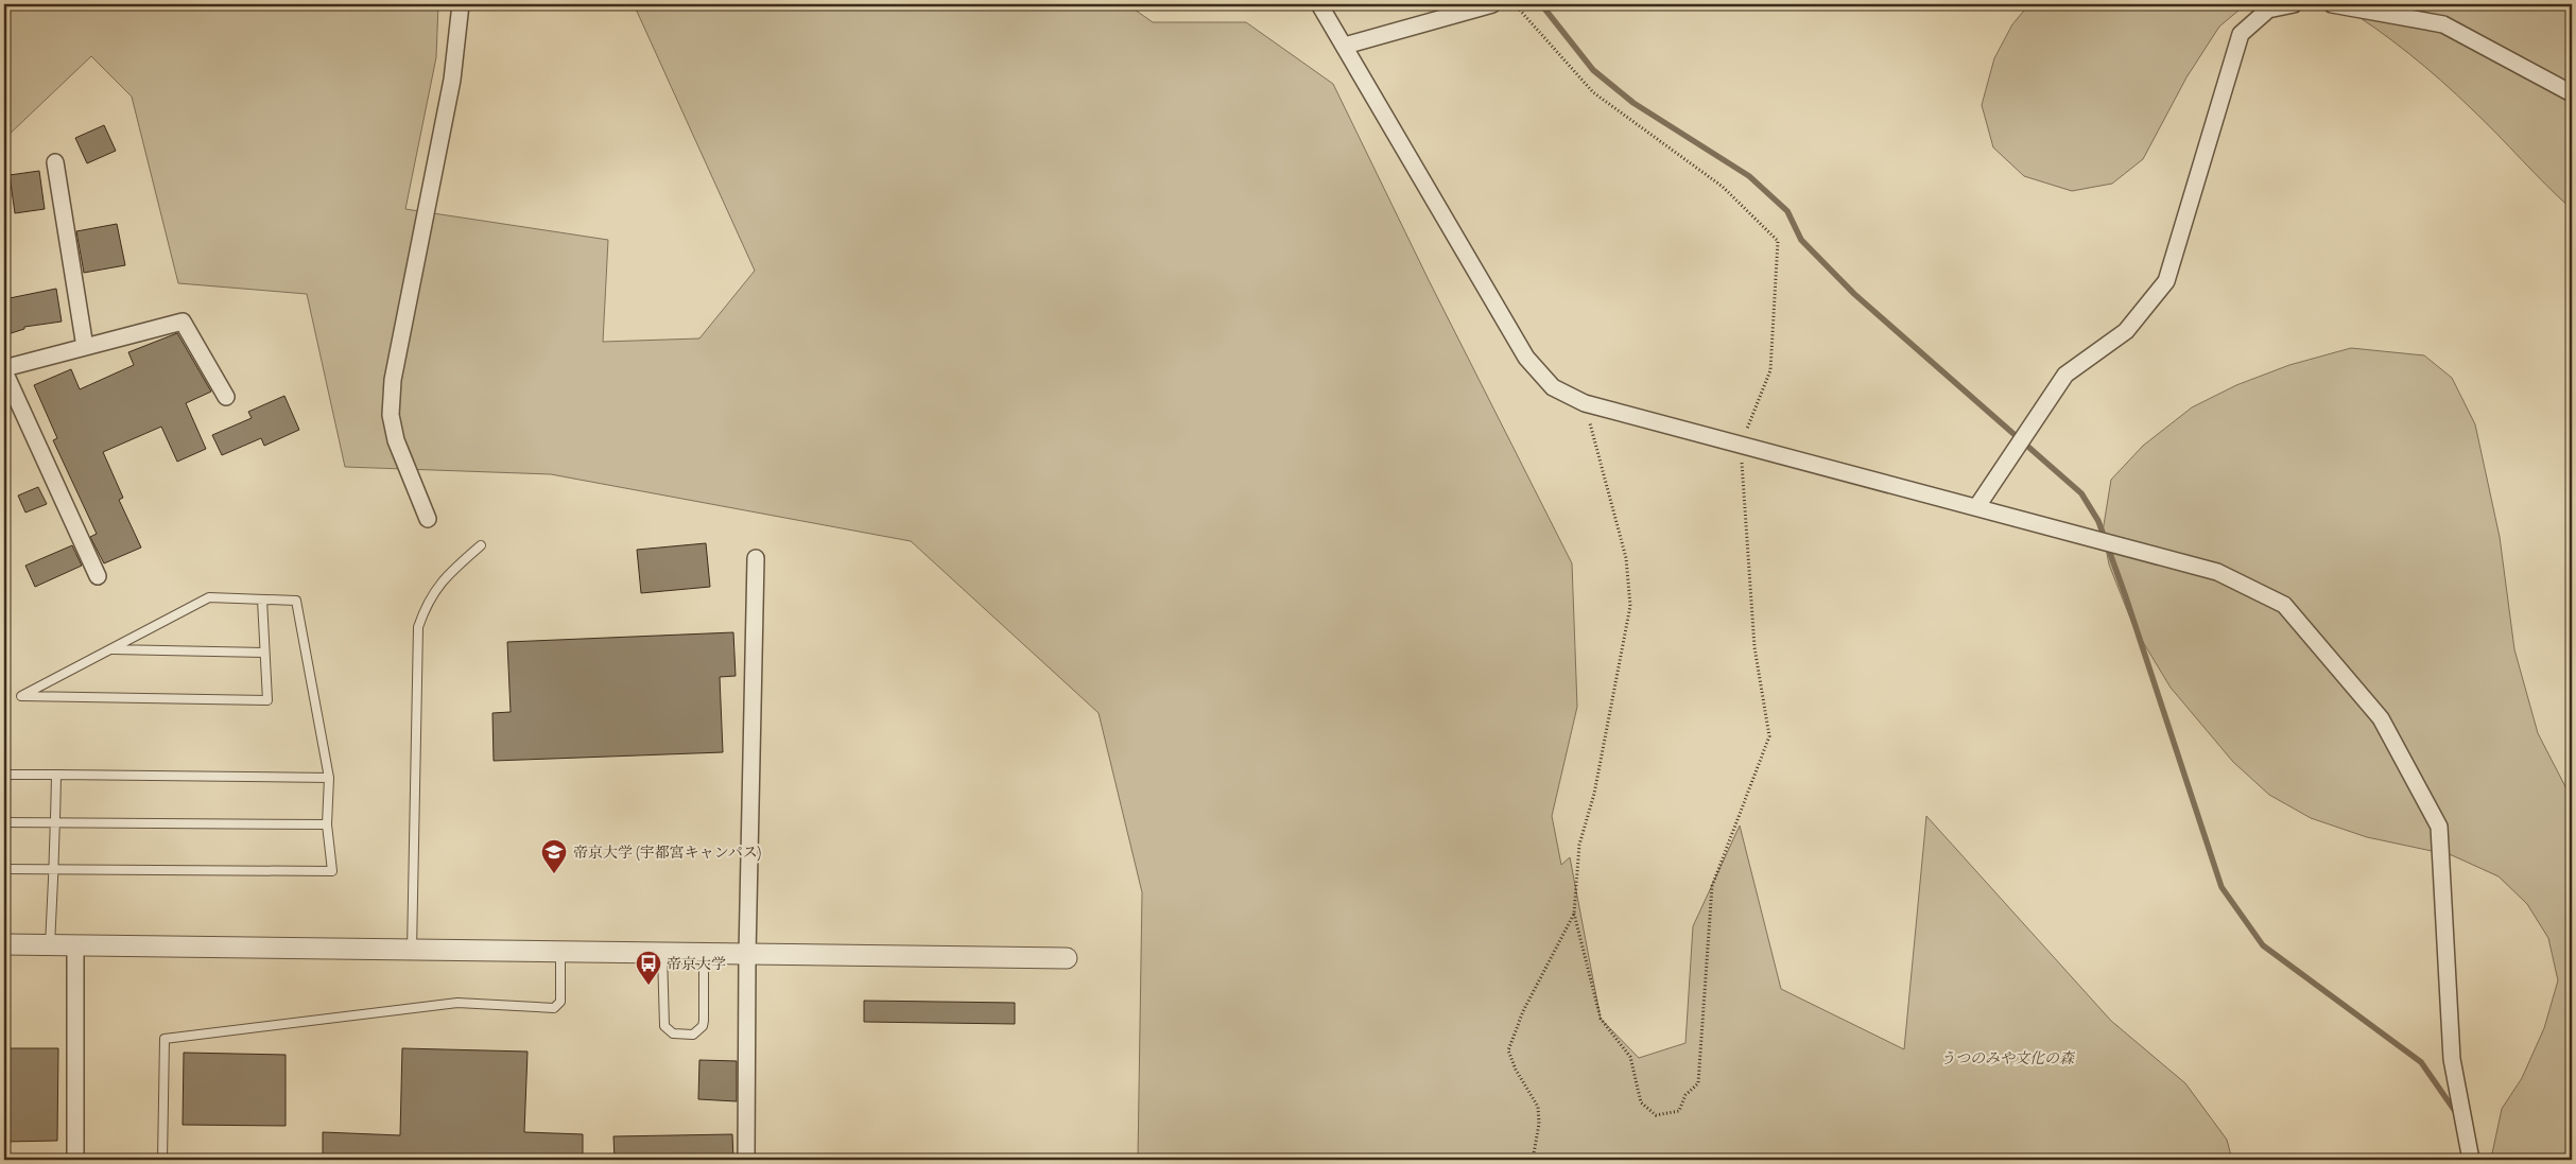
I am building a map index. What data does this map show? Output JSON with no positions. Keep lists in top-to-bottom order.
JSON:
{
  "parks": ["うつのみや文化の森"],
  "places": {
    "school or university": ["帝京大学 (宇都宮キャンパス)"],
    "bus stop": ["帝京大学"]
  }
}
